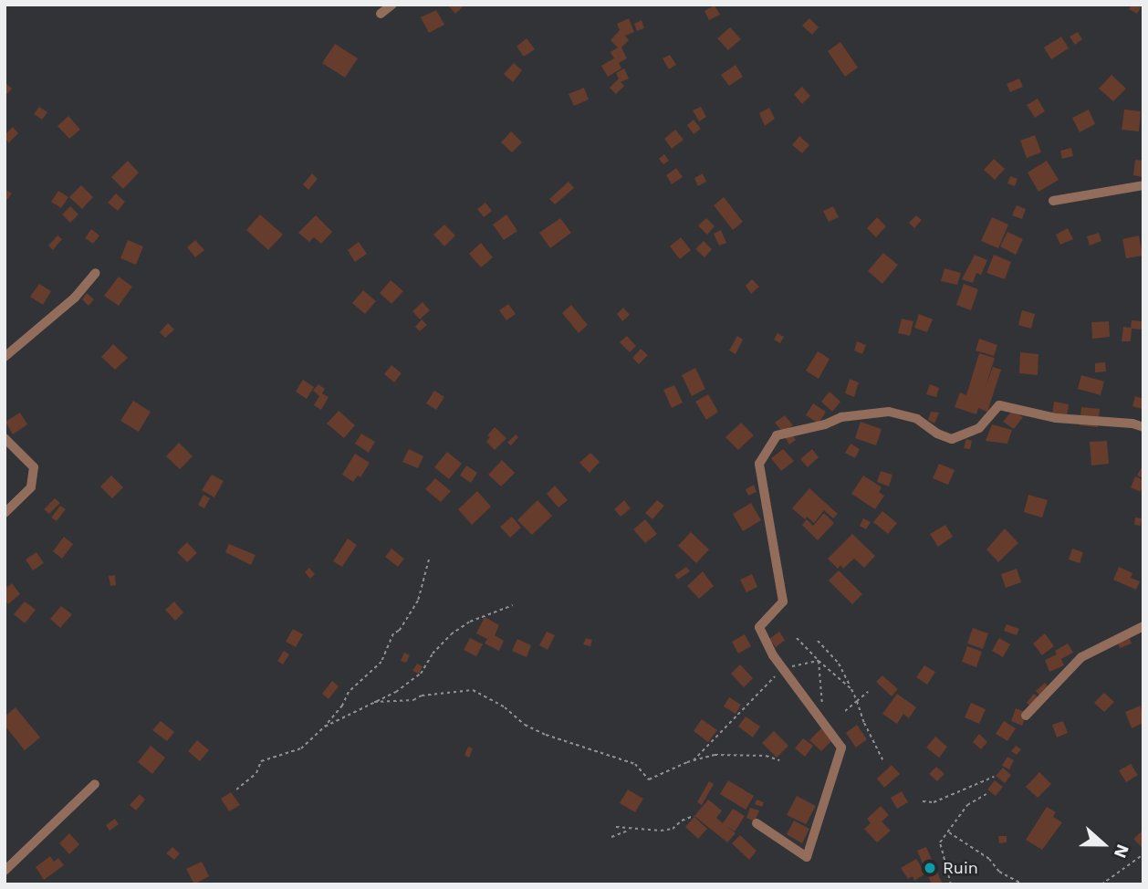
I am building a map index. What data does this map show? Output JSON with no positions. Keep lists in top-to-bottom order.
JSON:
{
  "places": ["Ruin"],
  "north": "right"
}
